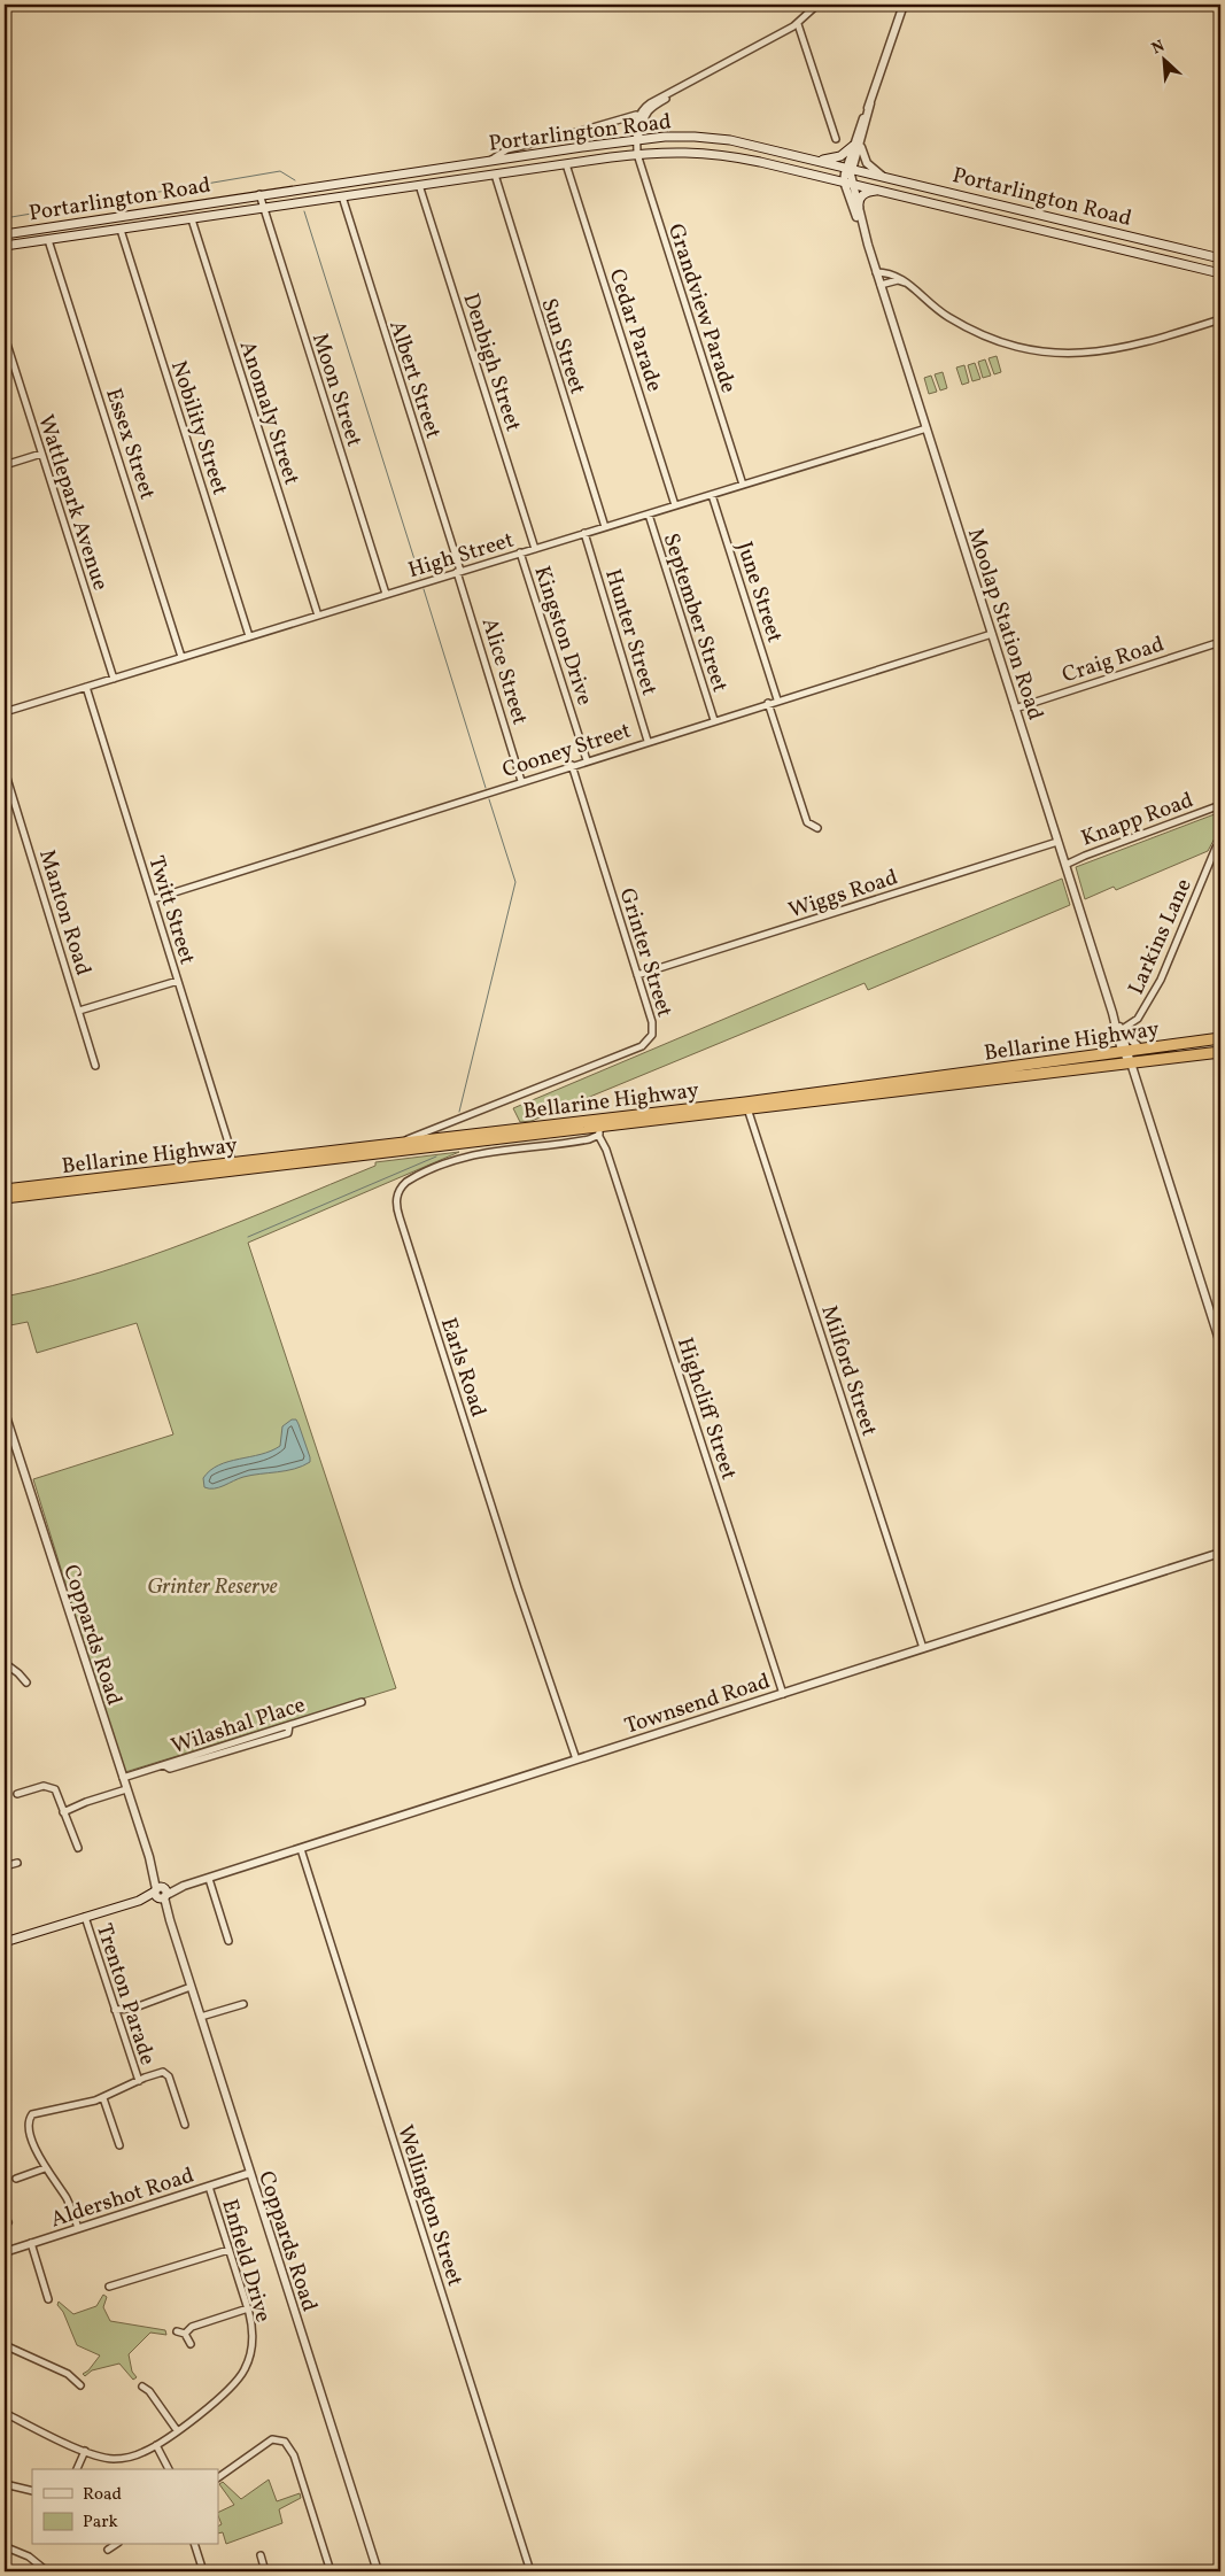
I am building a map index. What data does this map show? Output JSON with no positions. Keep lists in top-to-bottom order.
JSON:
{
  "streets": {
    "highway": ["Bellarine Highway"],
    "main road": ["Portarlington Road", "Townsend Road"],
    "street": [
      "Grandview Parade",
      "Cedar Parade",
      "Sun Street",
      "Denbigh Street",
      "Albert Street",
      "Moon Street",
      "Anomaly Street",
      "Nobility Street",
      "Essex Street",
      "Wattlepark Avenue",
      "High Street",
      "June Street",
      "September Street",
      "Moolap Station Road",
      "Hunter Street",
      "Kingston Drive",
      "Craig Road",
      "Alice Street",
      "Cooney Street",
      "Knapp Road",
      "Wiggs Road",
      "Twitt Street",
      "Manton Road",
      "Larkins Lane",
      "Grinter Street",
      "Earls Road",
      "Milford Street",
      "Highcliff Street",
      "Coppards Road",
      "Wilashal Place",
      "Trenton Parade",
      "Aldershot Road",
      "Wellington Street",
      "Enfield Drive"
    ]
  },
  "crossings": [
    ["Portarlington Road", "Grandview Parade"],
    ["Portarlington Road", "Cedar Parade"],
    ["Portarlington Road", "Sun Street"],
    ["Portarlington Road", "Denbigh Street"],
    ["Portarlington Road", "Albert Street"],
    ["Portarlington Road", "Moon Street"],
    ["Portarlington Road", "Anomaly Street"],
    ["Portarlington Road", "Nobility Street"],
    ["Portarlington Road", "Essex Street"],
    ["Portarlington Road", "Moolap Station Road"],
    ["Grandview Parade", "High Street"],
    ["Cedar Parade", "High Street"],
    ["Sun Street", "High Street"],
    ["Denbigh Street", "High Street"],
    ["Albert Street", "High Street"],
    ["Albert Street", "Alice Street"],
    ["Moon Street", "High Street"],
    ["Anomaly Street", "High Street"],
    ["Nobility Street", "High Street"],
    ["Essex Street", "High Street"],
    ["Wattlepark Avenue", "High Street"],
    ["High Street", "June Street"],
    ["High Street", "September Street"],
    ["High Street", "Moolap Station Road"],
    ["High Street", "Hunter Street"],
    ["High Street", "Kingston Drive"],
    ["High Street", "Alice Street"],
    ["High Street", "Twitt Street"],
    ["June Street", "Cooney Street"],
    ["September Street", "Cooney Street"],
    ["Moolap Station Road", "Craig Road"],
    ["Moolap Station Road", "Cooney Street"],
    ["Moolap Station Road", "Knapp Road"],
    ["Moolap Station Road", "Wiggs Road"],
    ["Moolap Station Road", "Larkins Lane"],
    ["Moolap Station Road", "Bellarine Highway"],
    ["Hunter Street", "Cooney Street"],
    ["Kingston Drive", "Cooney Street"],
    ["Alice Street", "Cooney Street"],
    ["Cooney Street", "Twitt Street"],
    ["Cooney Street", "Grinter Street"],
    ["Wiggs Road", "Grinter Street"],
    ["Twitt Street", "Bellarine Highway"],
    ["Grinter Street", "Bellarine Highway"],
    ["Bellarine Highway", "Earls Road"],
    ["Bellarine Highway", "Milford Street"],
    ["Bellarine Highway", "Highcliff Street"],
    ["Earls Road", "Highcliff Street"],
    ["Earls Road", "Townsend Road"],
    ["Milford Street", "Townsend Road"],
    ["Highcliff Street", "Townsend Road"],
    ["Coppards Road", "Townsend Road"],
    ["Coppards Road", "Wilashal Place"],
    ["Coppards Road", "Aldershot Road"],
    ["Townsend Road", "Trenton Parade"],
    ["Townsend Road", "Wellington Street"],
    ["Aldershot Road", "Enfield Drive"]
  ],
  "parks": ["Grinter Reserve"],
  "legend": ["Road", "Park"],
  "north": "top left"
}
